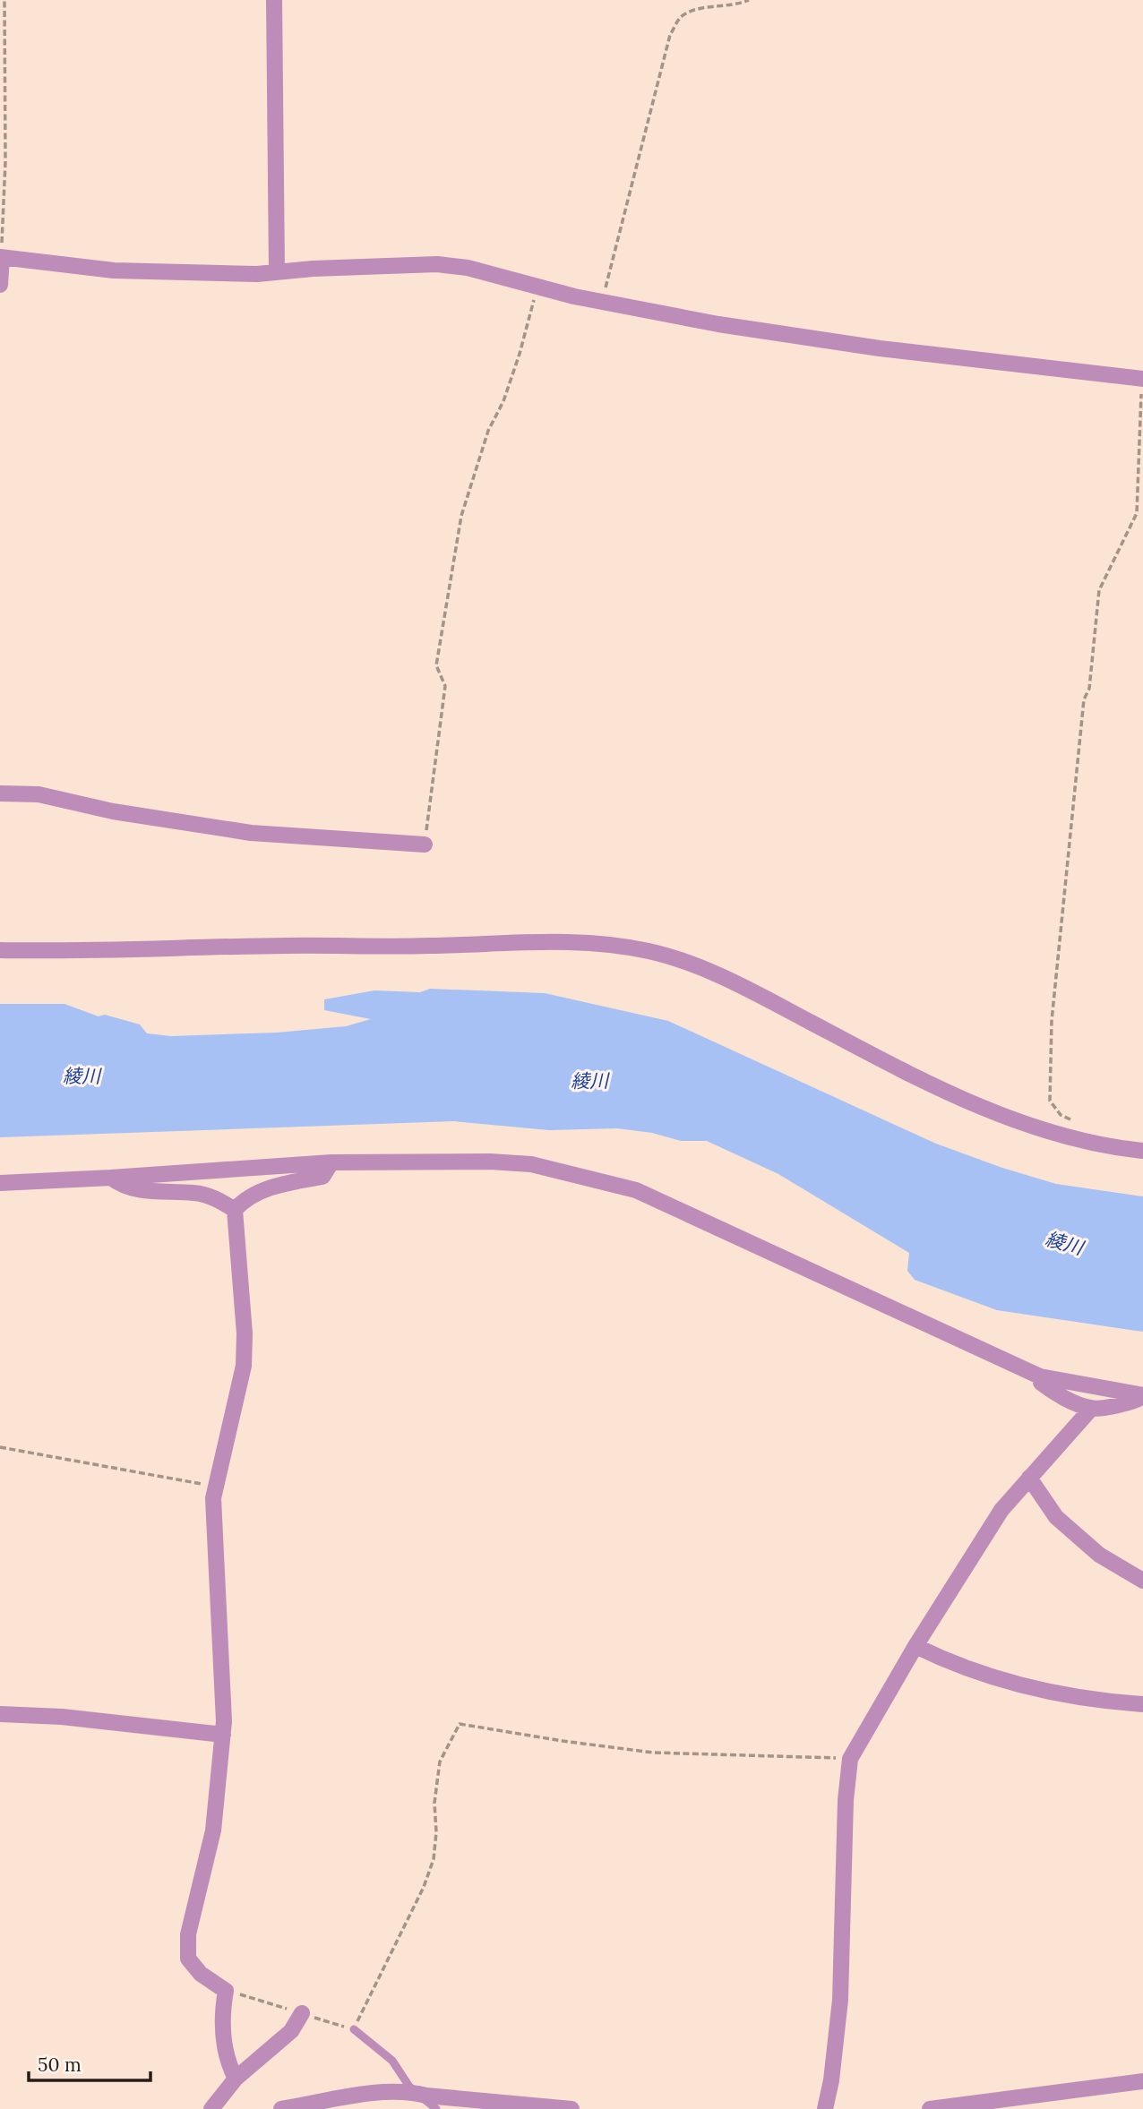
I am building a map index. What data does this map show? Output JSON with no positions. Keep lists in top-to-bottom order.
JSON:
{
  "water": ["綾川"],
  "scale_bar": "50 m"
}
